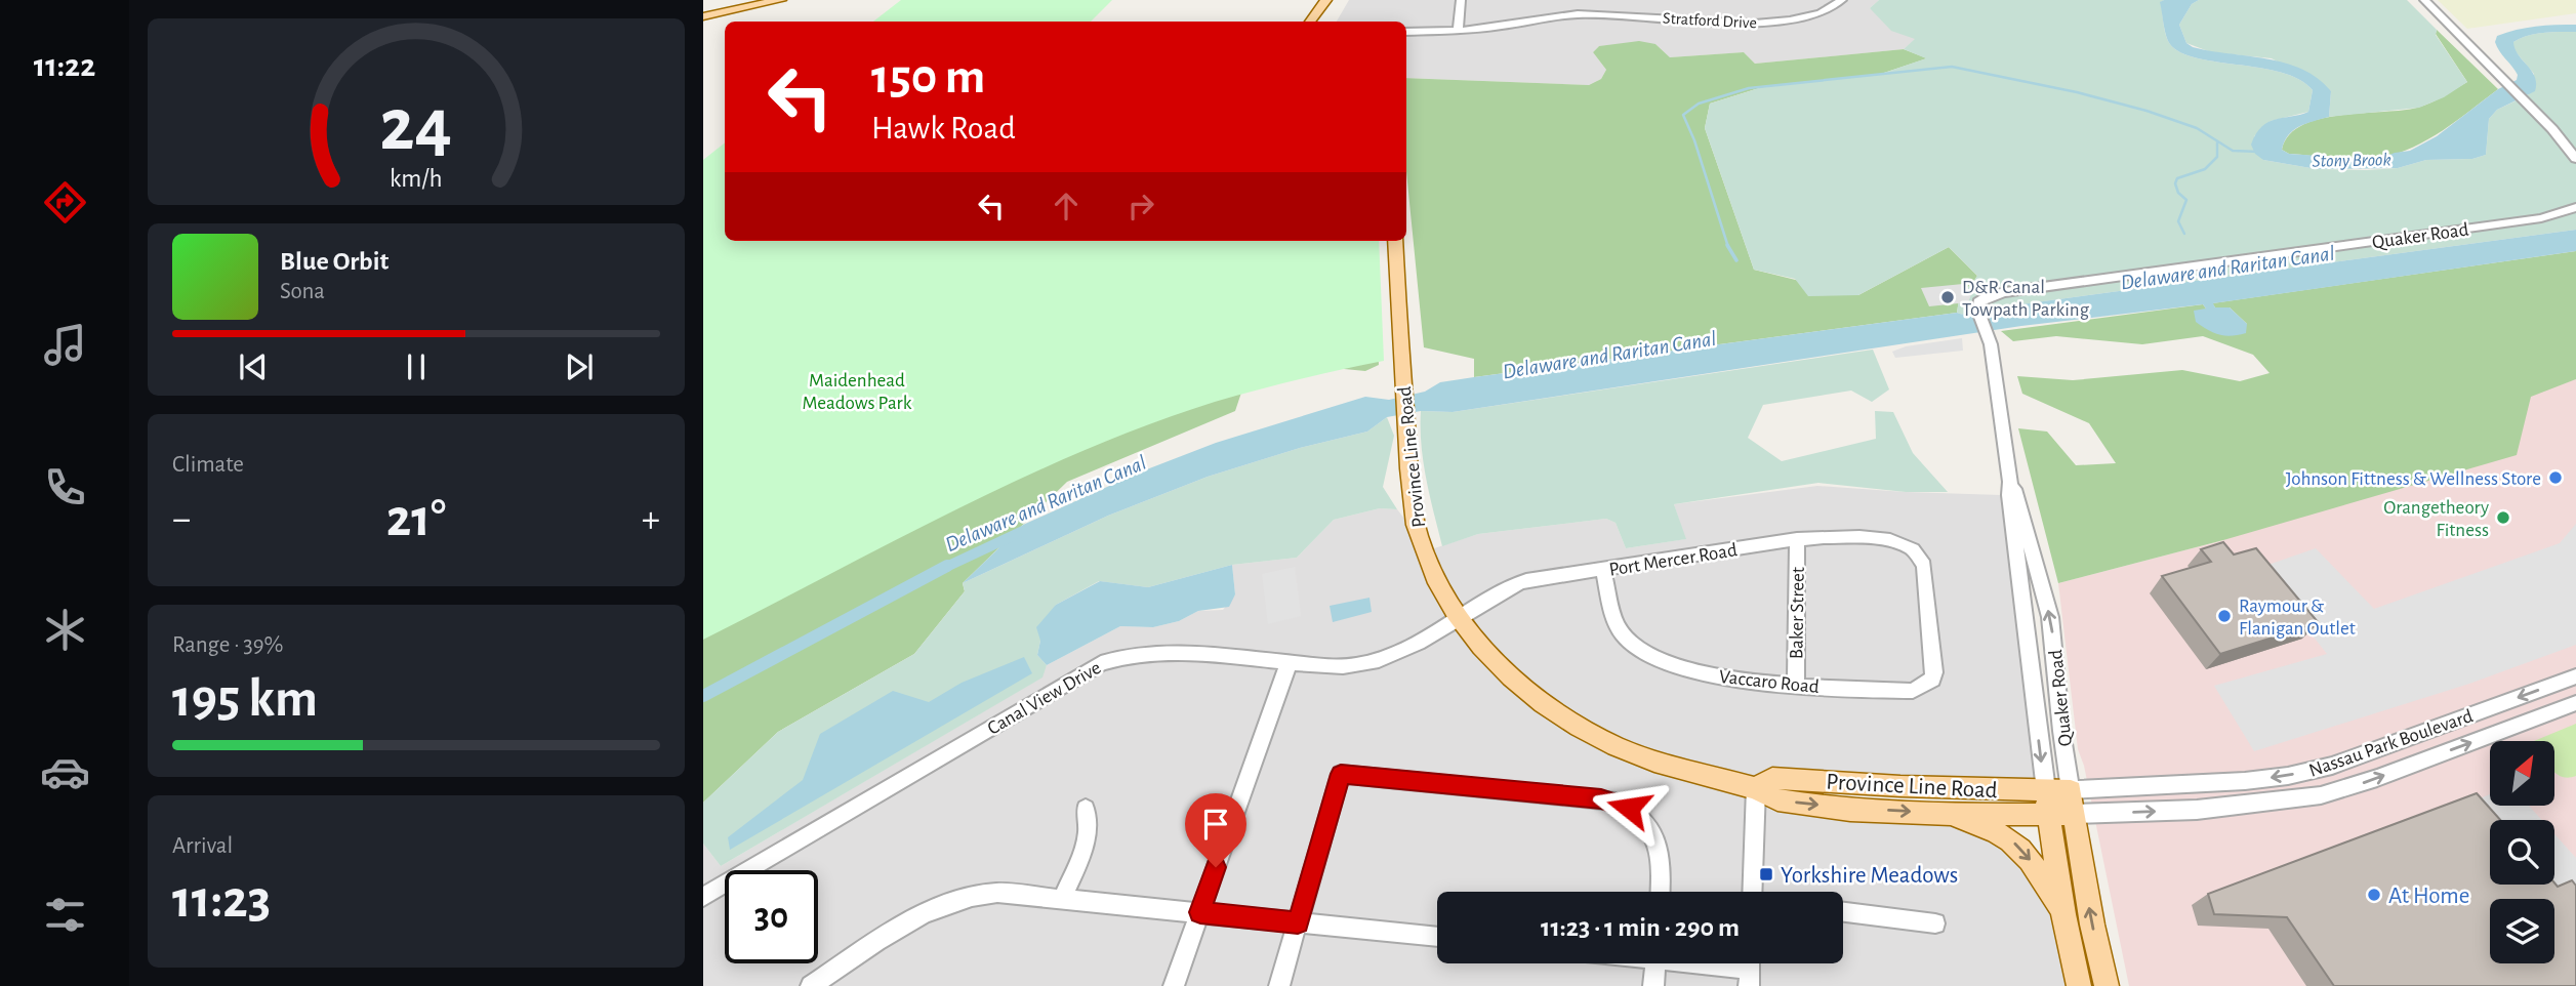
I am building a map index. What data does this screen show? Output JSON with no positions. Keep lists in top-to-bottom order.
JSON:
{
  "streets": {
    "main road": ["Province Line Road"],
    "street": [
      "Stratford Drive",
      "Quaker Road",
      "Port Mercer Road",
      "Baker Street",
      "Vaccaro Road",
      "Canal View Drive",
      "Nassau Park Boulevard"
    ]
  },
  "crossings": [
    ["Quaker Road", "Province Line Road"],
    ["Quaker Road", "Nassau Park Boulevard"],
    ["Province Line Road", "Port Mercer Road"],
    ["Province Line Road", "Canal View Drive"],
    ["Province Line Road", "Nassau Park Boulevard"],
    ["Port Mercer Road", "Baker Street"],
    ["Port Mercer Road", "Vaccaro Road"],
    ["Port Mercer Road", "Canal View Drive"],
    ["Baker Street", "Vaccaro Road"]
  ],
  "water": ["Stony Brook", "Delaware and Raritan Canal"],
  "parks": ["Maidenhead Meadows Park"],
  "places": {
    "other": [
      "D&R Canal Towpath Parking",
      "Johnson Fittness & Wellness Store",
      "Orangetheory Fitness",
      "Raymour & Flanigan Outlet",
      "At Home"
    ],
    "transit": ["Yorkshire Meadows"]
  },
  "north": "top right",
  "page": {
    "tabs": "11:22",
    "turn": ["150 m", "Hawk Road"],
    "song": ["Blue Orbit", "Sona"],
    "tile": [
      "Climate",
      ["Range · 39%", "195 km"],
      ["Arrival", "11:23"]
    ],
    "heat": ["−", "21°", "+"],
    "limit": "30",
    "trip": "11:23 · 1 min · 290 m",
    "gauge": ["24", "km/h"]
  }
}
